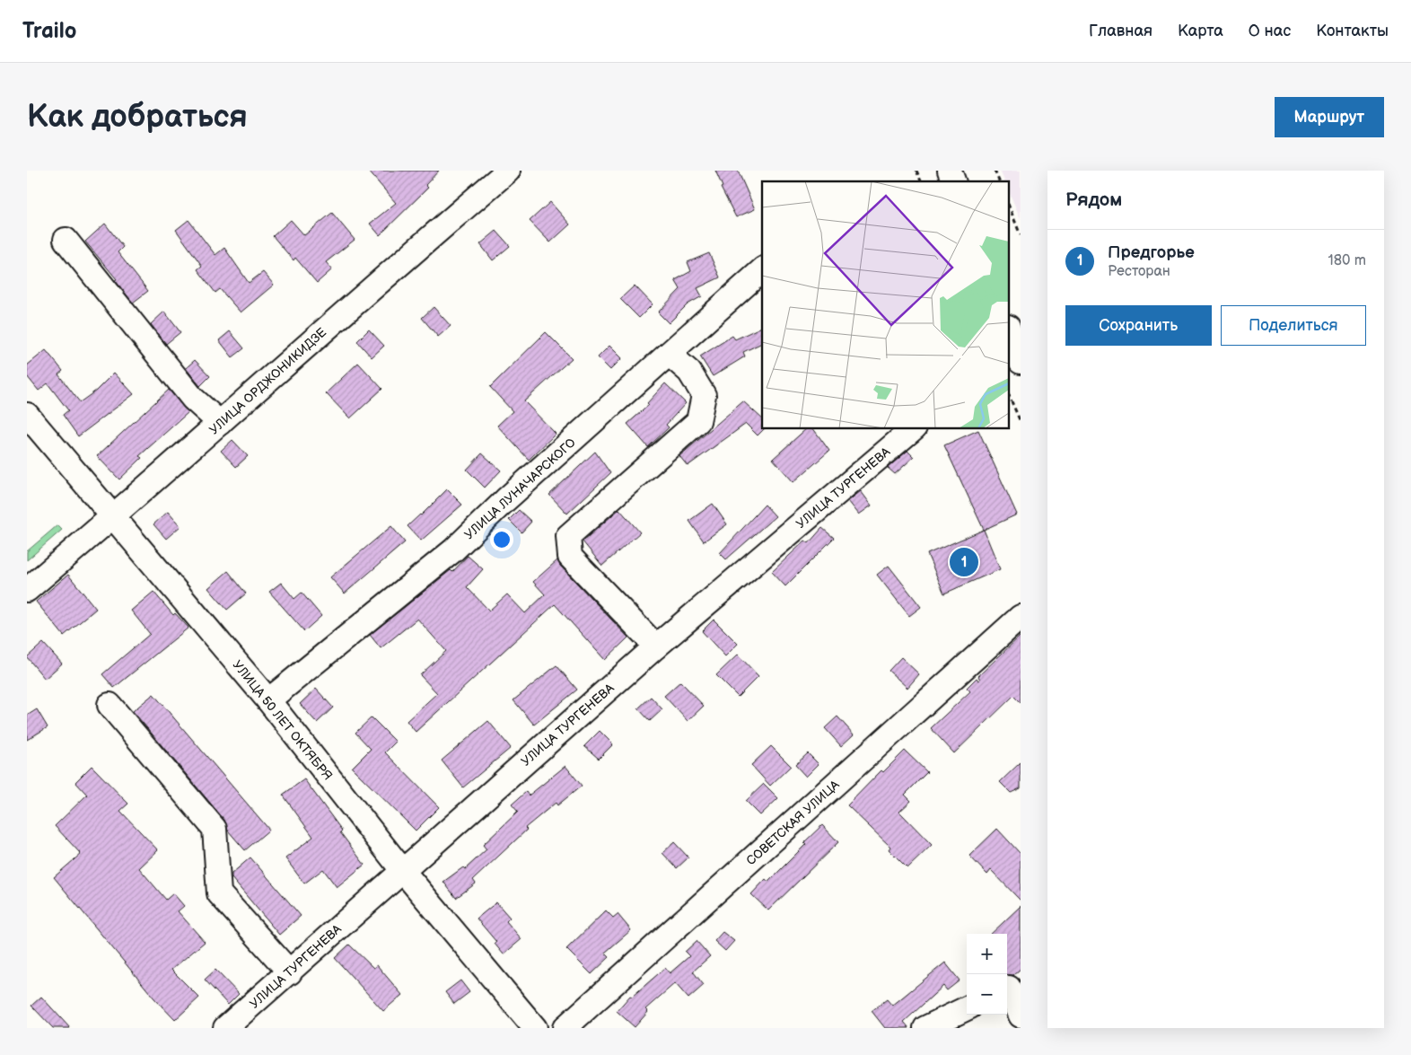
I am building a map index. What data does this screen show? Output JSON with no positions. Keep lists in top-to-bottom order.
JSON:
{
  "streets": {
    "street": [
      "УЛИЦА ОРДЖОНИКИДЗЕ",
      "УЛИЦА ТУРГЕНЕВА",
      "УЛИЦА ЛУНАЧАРСКОГО",
      "УЛИЦА 50 ЛЕТ ОКТЯБРЯ",
      "СОВЕТСКАЯ УЛИЦА"
    ]
  },
  "crossings": [
    ["УЛИЦА ОРДЖОНИКИДЗЕ", "УЛИЦА 50 ЛЕТ ОКТЯБРЯ"],
    ["УЛИЦА ТУРГЕНЕВА", "УЛИЦА 50 ЛЕТ ОКТЯБРЯ"],
    ["УЛИЦА ЛУНАЧАРСКОГО", "УЛИЦА 50 ЛЕТ ОКТЯБРЯ"]
  ],
  "page": {
    "header": "Trailo",
    "nav": [
      "Главная",
      "Карта",
      "О нас",
      "Контакты"
    ],
    "buttons": [
      "Маршрут",
      ["Сохранить", "Поделиться"]
    ],
    "title": "Как добраться",
    "heading": "Рядом",
    "list": [
      {
        "mark": "1",
        "name": "Предгорье",
        "note": "Ресторан",
        "value": "180 m"
      }
    ],
    "pins": "1",
    "map_buttons": ["+", "−"]
  }
}
